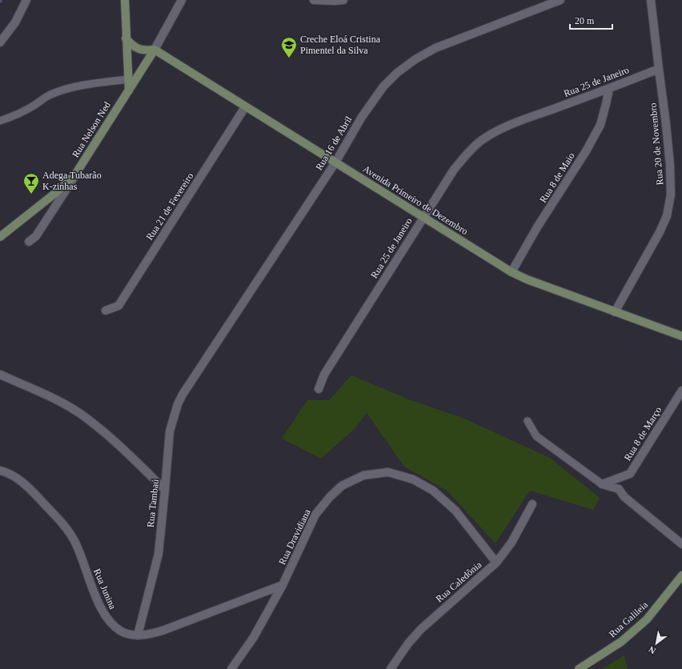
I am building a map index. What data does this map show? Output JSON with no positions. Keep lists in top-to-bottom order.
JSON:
{
  "streets": {
    "street": [
      "Rua 25 de Janeiro",
      "Rua Nelson Ned",
      "Rua 16 de Abril",
      "Rua 20 de Novembro",
      "Rua 8 de Maio",
      "Avenida Primeiro de Dezembro",
      "Rua 21 de Fevereiro",
      "Rua 8 de Março",
      "Rua Tambaú",
      "Rua Dravidiana",
      "Rua Caledônia",
      "Rua Junina",
      "Rua Galileia"
    ]
  },
  "crossings": [
    ["Rua 25 de Janeiro", "Rua 20 de Novembro"],
    ["Rua 25 de Janeiro", "Rua 8 de Maio"],
    ["Rua 25 de Janeiro", "Avenida Primeiro de Dezembro"],
    ["Rua Nelson Ned", "Avenida Primeiro de Dezembro"],
    ["Rua 16 de Abril", "Avenida Primeiro de Dezembro"],
    ["Rua 16 de Abril", "Rua Tambaú"],
    ["Rua 20 de Novembro", "Avenida Primeiro de Dezembro"],
    ["Rua 8 de Maio", "Avenida Primeiro de Dezembro"],
    ["Avenida Primeiro de Dezembro", "Rua 21 de Fevereiro"],
    ["Rua Tambaú", "Rua Junina"],
    ["Rua Dravidiana", "Rua Caledônia"],
    ["Rua Dravidiana", "Rua Junina"]
  ],
  "places": {
    "school or university": ["Creche Eloá Cristina Pimentel da Silva"],
    "bar": ["Adega Tubarão K-zinhas"]
  },
  "scale_bar": "20 m",
  "north": "bottom left"
}
